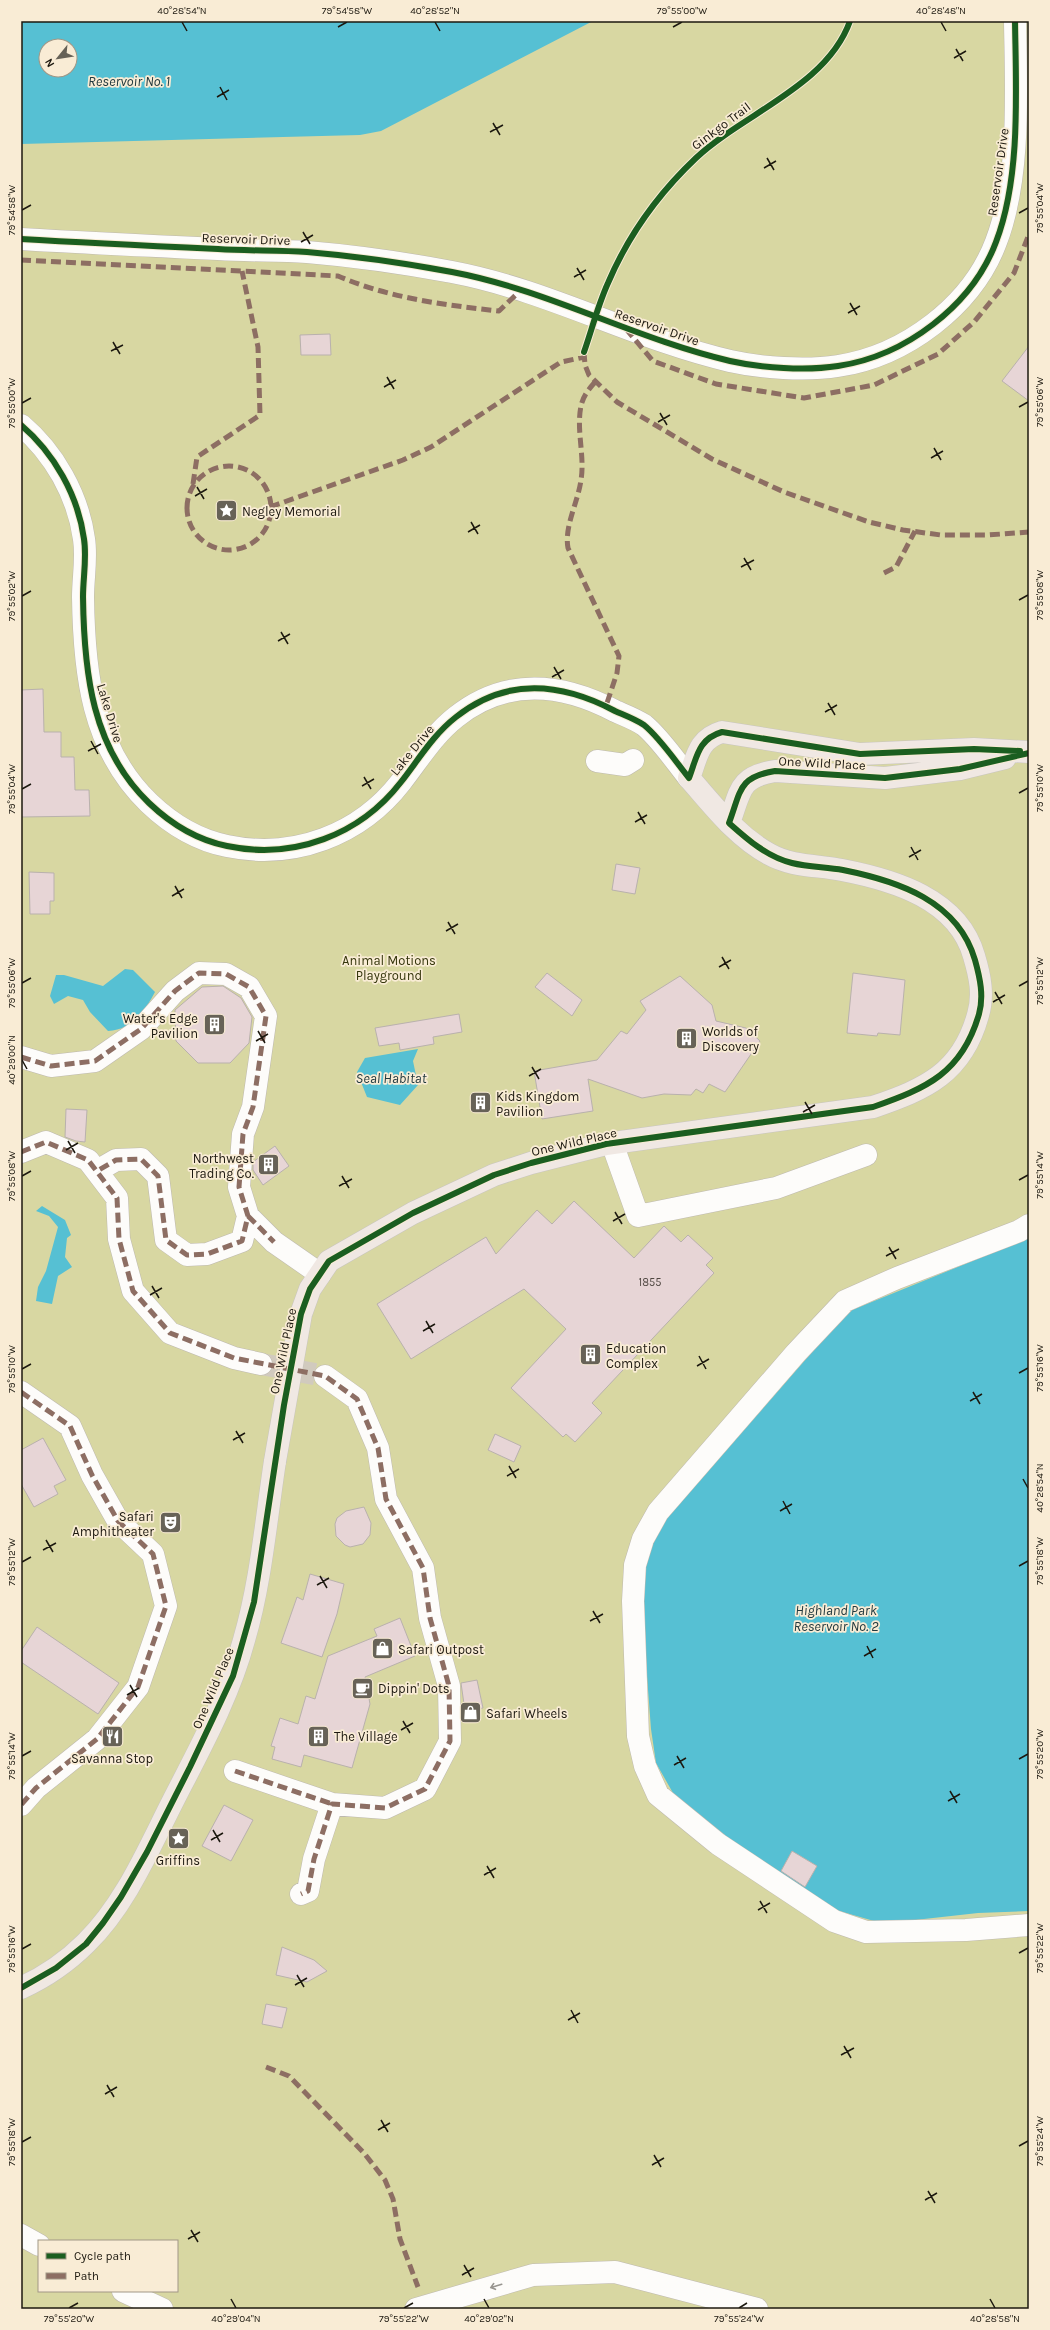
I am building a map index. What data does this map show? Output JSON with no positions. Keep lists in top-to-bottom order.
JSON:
{
  "streets": {
    "main road": ["One Wild Place"],
    "street": ["Reservoir Drive", "Lake Drive"],
    "cycle path": ["Ginkgo Trail"]
  },
  "crossings": [
    ["Lake Drive", "One Wild Place"]
  ],
  "water": ["Reservoir No. 1", "Seal Habitat", "Highland Park Reservoir No. 2"],
  "parks": ["Animal Motions Playground"],
  "places": {
    "place": ["Negley Memorial", "Griffins"],
    "building": [
      "Water's Edge Pavilion",
      "Worlds of Discovery",
      "Kids Kingdom Pavilion",
      "Northwest Trading Co.",
      "Education Complex",
      "The Village"
    ],
    "theatre": ["Safari Amphitheater"],
    "shop": ["Safari Outpost", "Safari Wheels"],
    "cafe": ["Dippin' Dots"],
    "restaurant": ["Savanna Stop"]
  },
  "house_numbers": ["1855"],
  "legend": ["Cycle path", "Path"],
  "north": "bottom left",
  "coordinates": [
    "40°28'54\"N",
    "79°54'58\"W",
    "40°28'52\"N",
    "79°55'00\"W",
    "40°28'48\"N",
    "79°55'04\"W",
    "79°55'06\"W",
    "79°55'08\"W",
    "79°55'02\"W",
    "79°55'10\"W",
    "79°55'12\"W",
    "40°29'00\"N",
    "79°55'14\"W",
    "79°55'16\"W",
    "79°55'18\"W",
    "79°55'20\"W",
    "79°55'22\"W",
    "79°55'24\"W",
    "40°29'04\"N",
    "40°29'02\"N",
    "40°28'58\"N"
  ]
}
